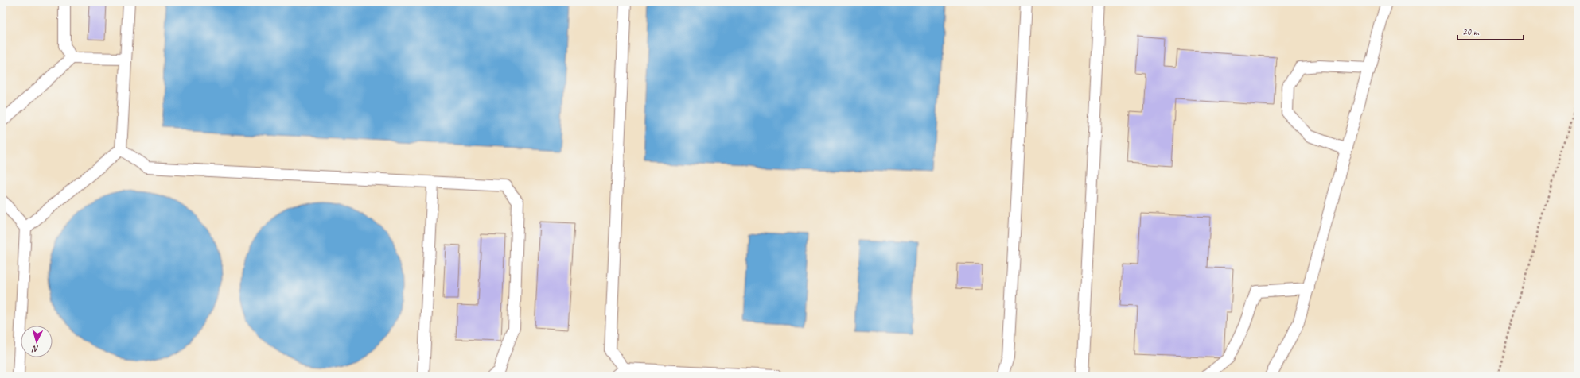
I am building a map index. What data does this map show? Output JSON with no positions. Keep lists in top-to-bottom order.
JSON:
{
  "scale_bar": "20 m",
  "north": "bottom"
}
